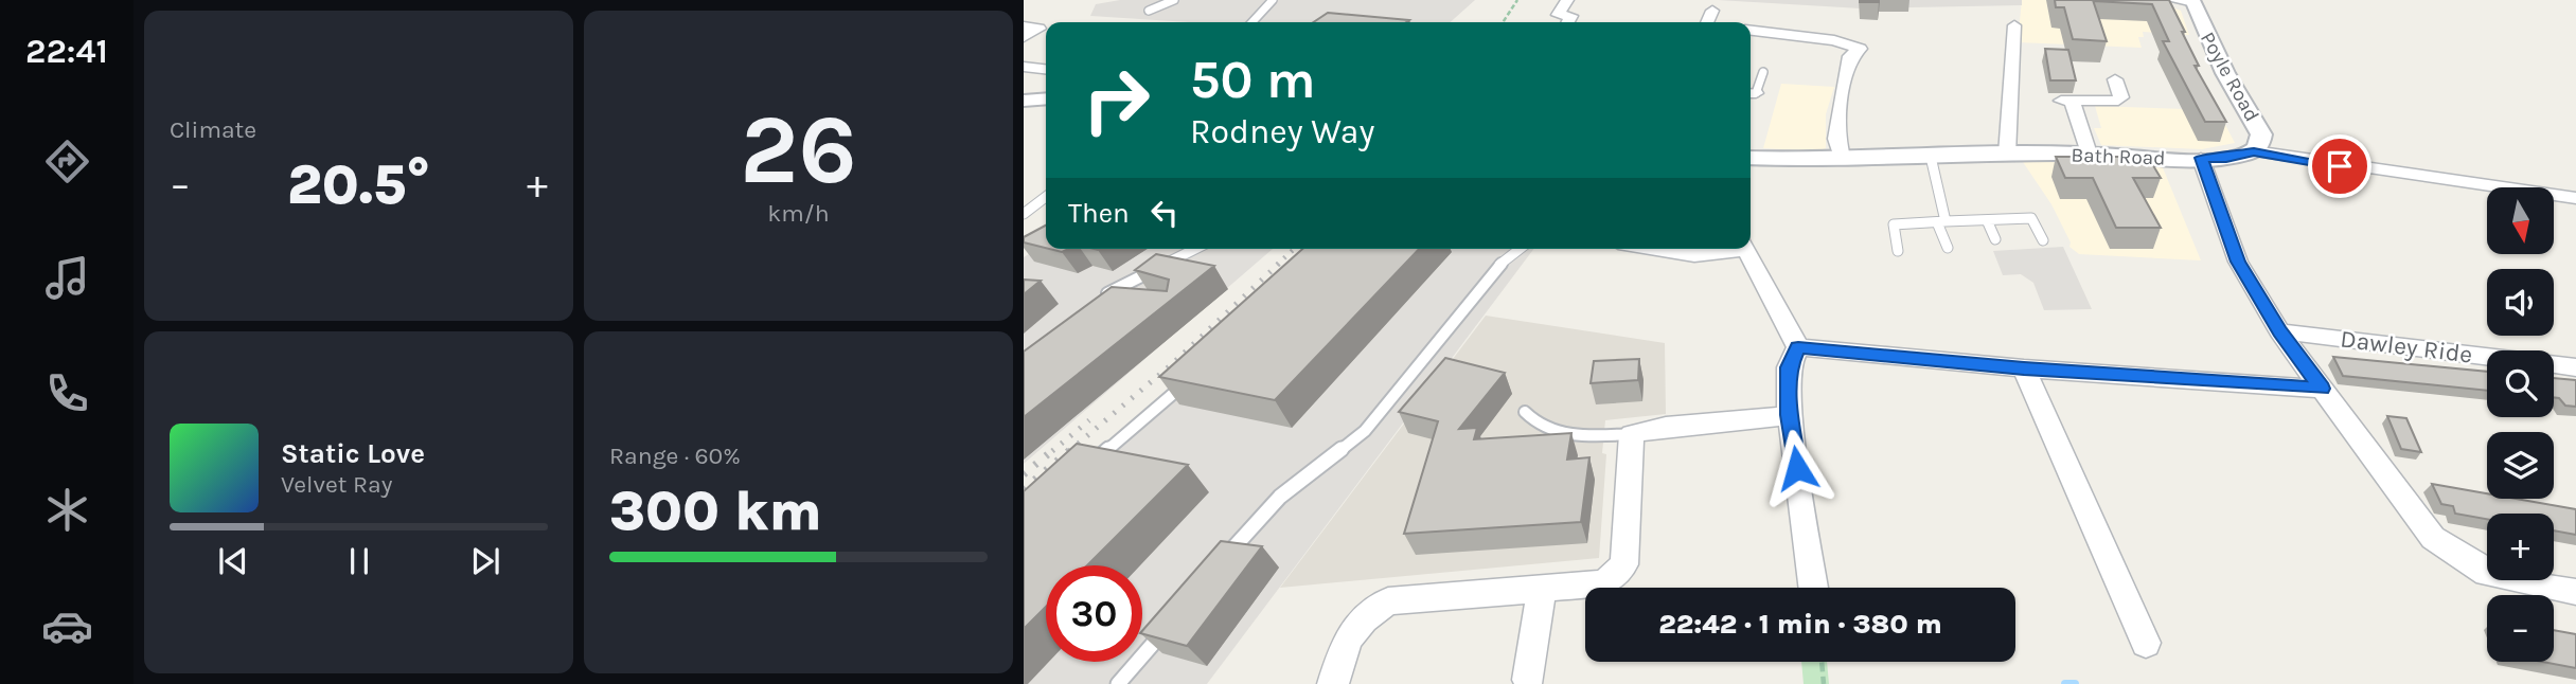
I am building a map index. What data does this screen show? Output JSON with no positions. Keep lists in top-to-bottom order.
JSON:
{
  "streets": {
    "street": ["Poyle Road", "Bath Road", "Dawley Ride"]
  },
  "crossings": [
    ["Poyle Road", "Bath Road"]
  ],
  "north": "bottom",
  "page": {
    "tabs": "22:41",
    "tile": [
      "Climate",
      ["26", "km/h"],
      ["Range · 60%", "300 km"]
    ],
    "turn": ["50 m", "Rodney Way"],
    "heat": ["−", "20.5°", "+"],
    "then": "Then",
    "map_buttons": ["+", "−"],
    "song": ["Static Love", "Velvet Ray"],
    "limit": "30",
    "trip": "22:42 · 1 min · 380 m"
  }
}
